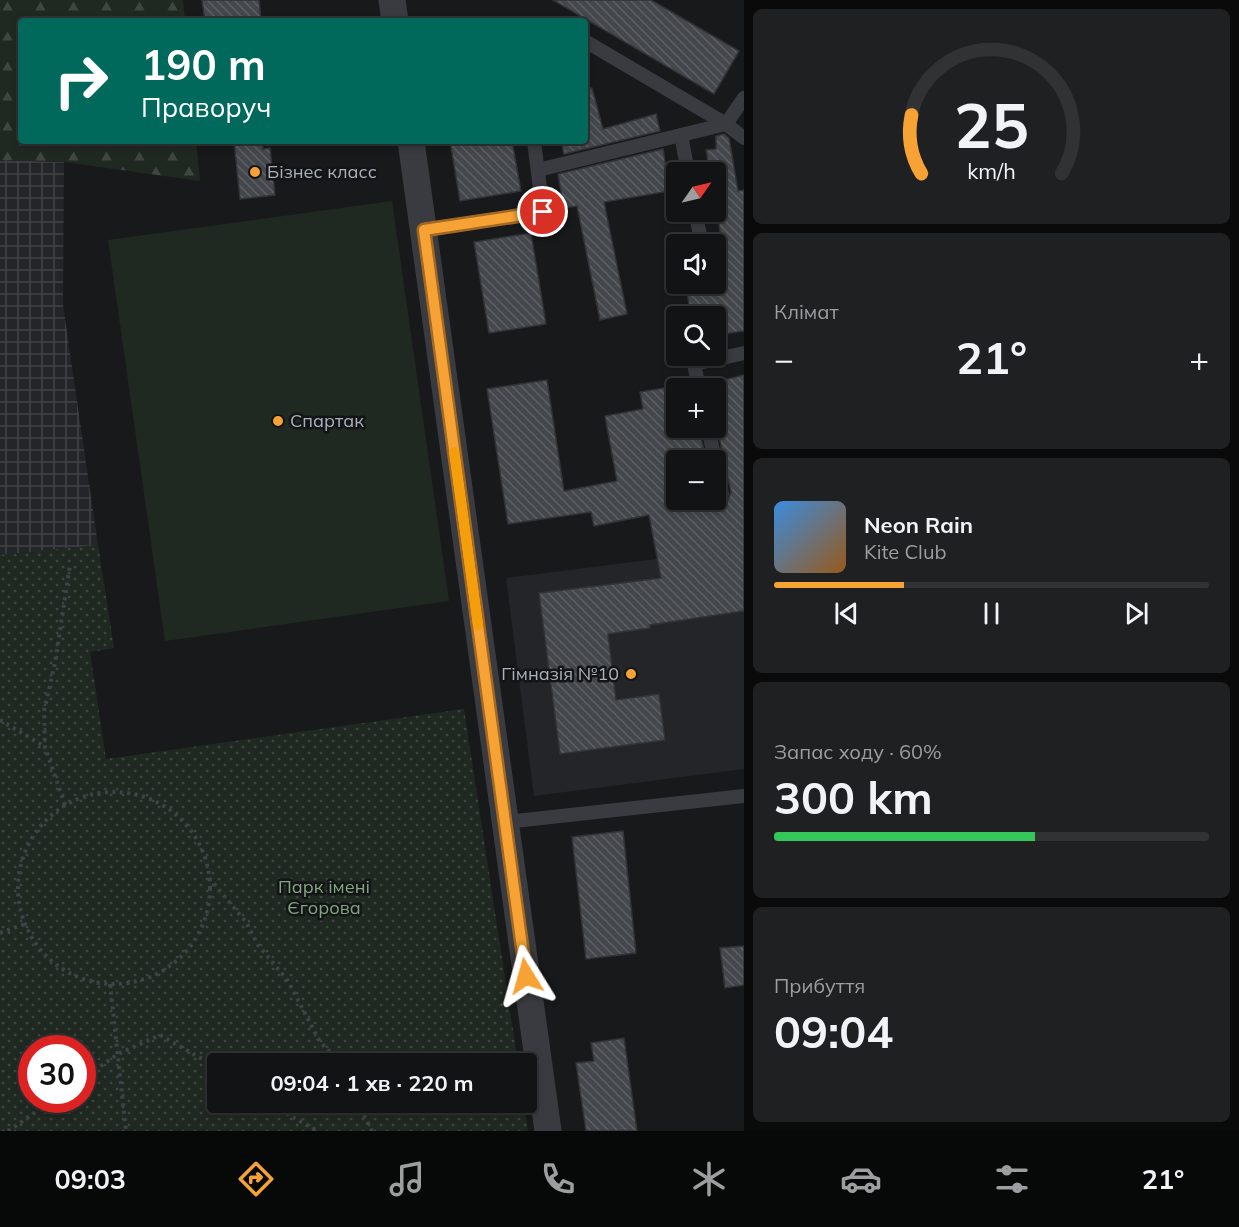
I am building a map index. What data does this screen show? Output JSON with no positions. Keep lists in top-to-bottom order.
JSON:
{
  "parks": ["Парк імені Єгорова"],
  "places": ["Бізнес класс", "Спартак", "Гімназія №10"],
  "north": "top right",
  "page": {
    "turn": ["190 m", "Праворуч"],
    "map_buttons": ["+", "−"],
    "tile": [
      "Клімат",
      ["Запас ходу · 60%", "300 km"],
      ["Прибуття", "09:04"]
    ],
    "heat": ["−", "21°", "+"],
    "song": ["Neon Rain", "Kite Club"],
    "limit": "30",
    "trip": "09:04 · 1 хв · 220 m",
    "tabs": ["09:03", "21°"],
    "gauge": ["25", "km/h"]
  }
}
